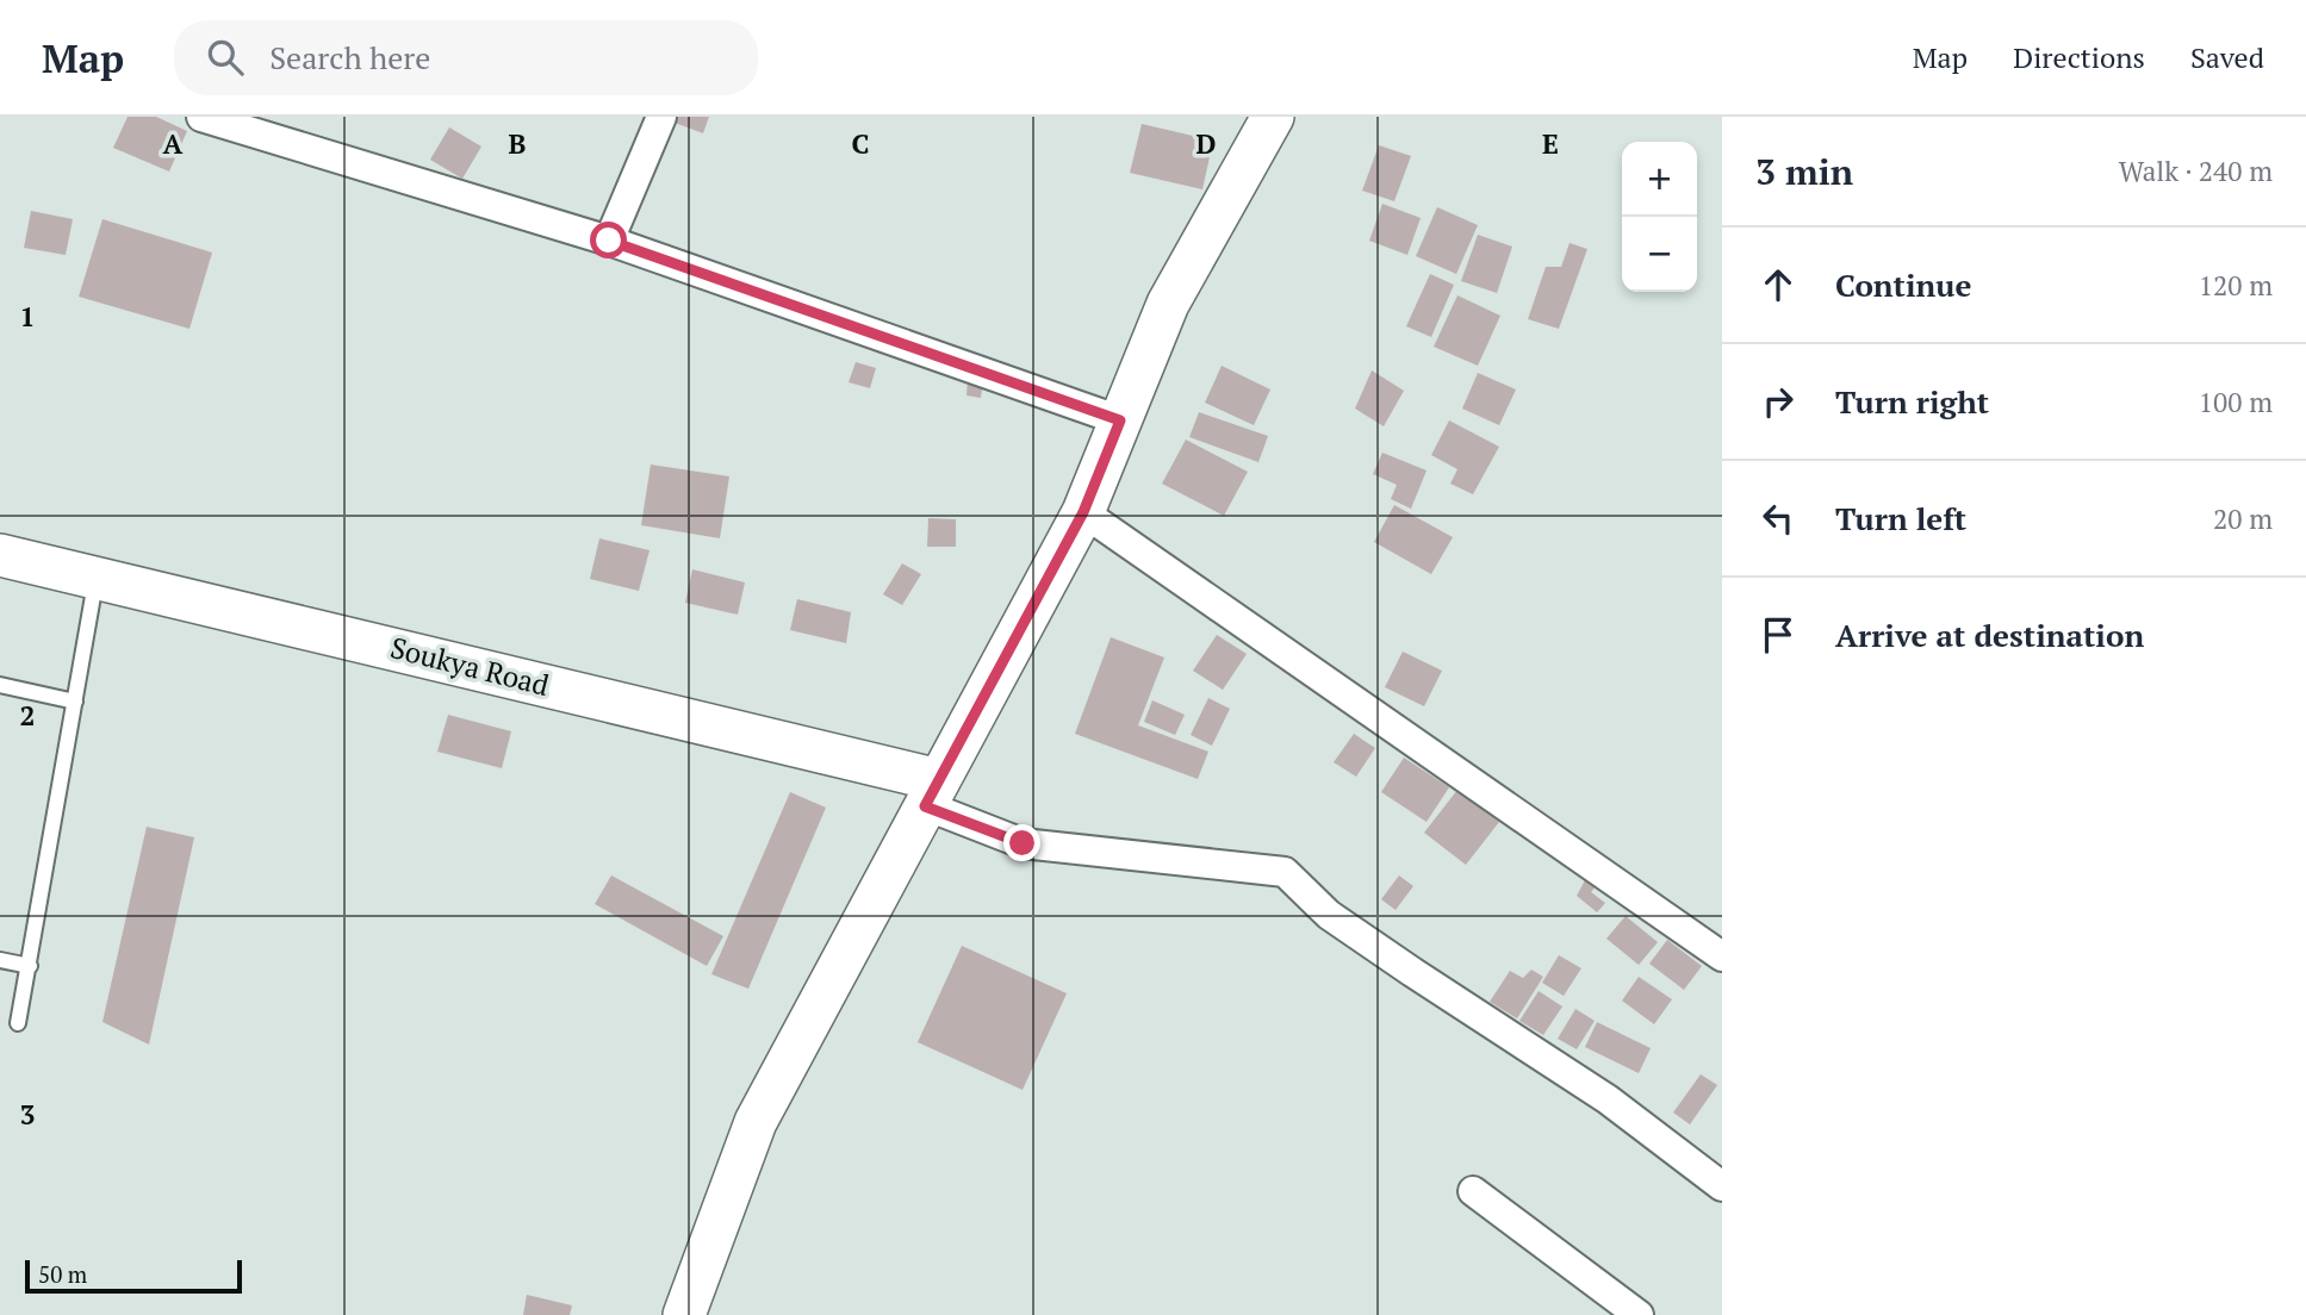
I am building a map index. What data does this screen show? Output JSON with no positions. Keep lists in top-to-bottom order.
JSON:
{
  "streets": {
    "main road": ["Soukya Road"]
  },
  "scale_bar": "50 m",
  "page": {
    "header": "Map",
    "search": "Search here",
    "nav": ["Map", "Directions", "Saved"],
    "heading": ["3 min", "Walk · 240 m"],
    "map_buttons": ["+", "−"],
    "list": [
      ["Continue", "120 m"],
      ["Turn right", "100 m"],
      ["Turn left", "20 m"],
      "Arrive at destination"
    ],
    "scale": "50 m"
  },
  "grid": {
    "columns": [
      "A",
      "B",
      "C",
      "D",
      "E"
    ],
    "rows": ["1", "2", "3"]
  }
}
